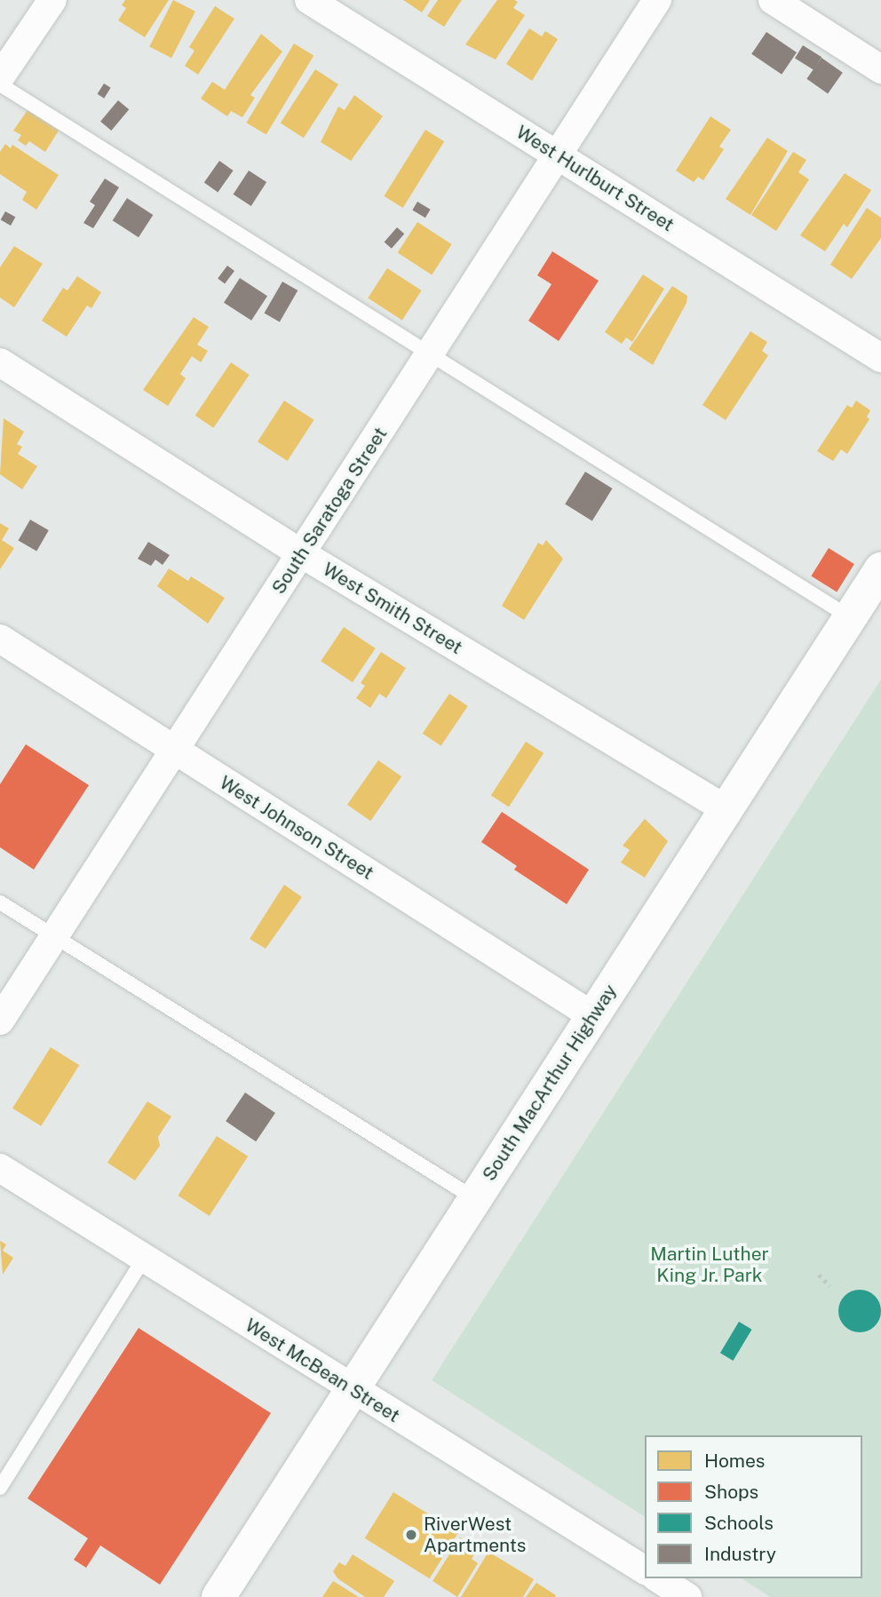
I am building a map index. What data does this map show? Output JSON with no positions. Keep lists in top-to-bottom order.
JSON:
{
  "streets": {
    "main road": ["South MacArthur Highway"],
    "street": [
      "West Hurlburt Street",
      "South Saratoga Street",
      "West Smith Street",
      "West Johnson Street",
      "West McBean Street"
    ]
  },
  "crossings": [
    ["West Hurlburt Street", "South Saratoga Street"],
    ["South Saratoga Street", "West Smith Street"],
    ["South Saratoga Street", "West Johnson Street"],
    ["West Smith Street", "South MacArthur Highway"],
    ["West Johnson Street", "South MacArthur Highway"],
    ["South MacArthur Highway", "West McBean Street"]
  ],
  "parks": ["Martin Luther King Jr. Park"],
  "places": ["RiverWest Apartments"],
  "legend": [
    "Homes",
    "Shops",
    "Schools",
    "Industry"
  ]
}
